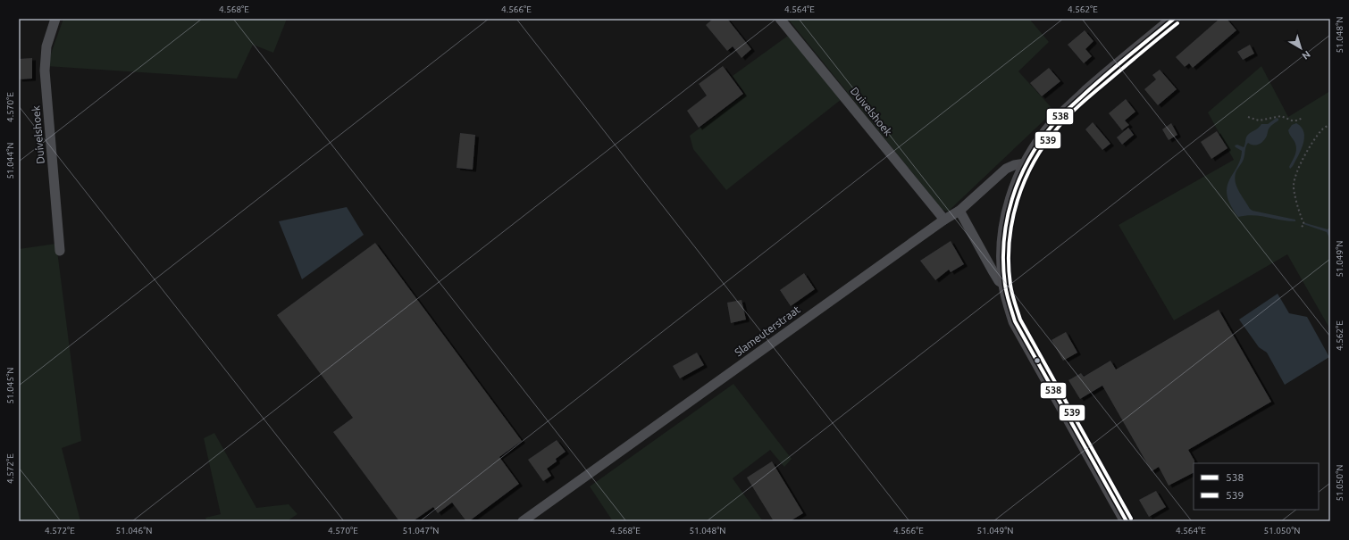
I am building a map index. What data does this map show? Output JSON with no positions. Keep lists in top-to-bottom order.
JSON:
{
  "streets": {
    "street": ["Duivelshoek", "Slameuterstraat"]
  },
  "crossings": [
    ["Duivelshoek", "Slameuterstraat"]
  ],
  "lines": ["transit line 538", "transit line 539"],
  "legend": ["538", "539"],
  "north": "bottom right",
  "coordinates": [
    "4.568°E",
    "4.566°E",
    "4.564°E",
    "4.562°E",
    "51.048°N",
    "4.570°E",
    "51.044°N",
    "51.049°N",
    "51.045°N",
    "4.572°E",
    "51.050°N",
    "51.046°N",
    "51.047°N"
  ]
}
